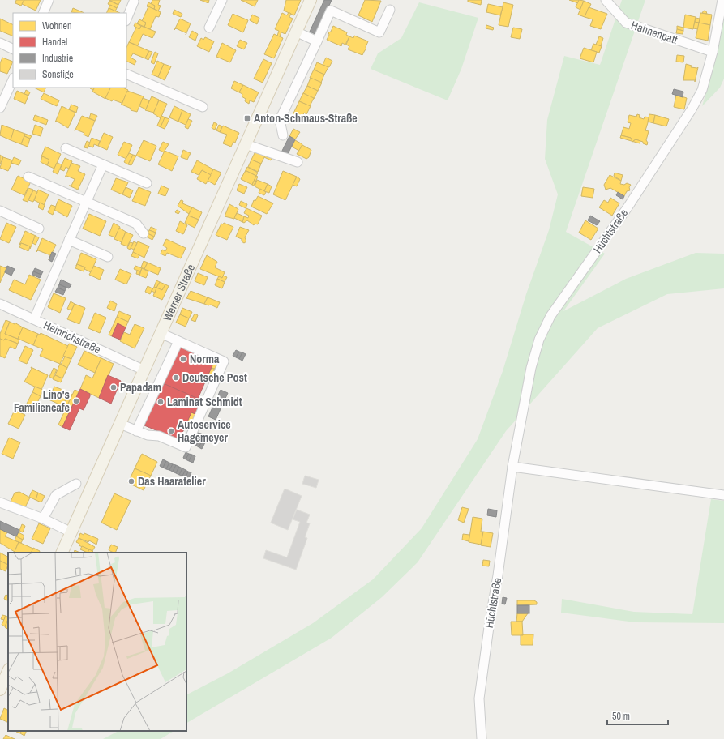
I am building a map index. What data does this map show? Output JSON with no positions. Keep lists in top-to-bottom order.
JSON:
{
  "streets": {
    "main road": ["Werner Straße"],
    "street": ["Hahnenpatt", "Hüchtstraße", "Heinrichstraße"]
  },
  "crossings": [
    ["Hahnenpatt", "Hüchtstraße"],
    ["Werner Straße", "Heinrichstraße"]
  ],
  "places": {
    "transit": ["Anton-Schmaus-Straße"],
    "other": [
      "Norma",
      "Deutsche Post",
      "Papadam",
      "Lino's Familiencafe",
      "Laminat Schmidt",
      "Autoservice Hagemeyer",
      "Das Haaratelier"
    ]
  },
  "legend": [
    "Wohnen",
    "Handel",
    "Industrie",
    "Sonstige"
  ],
  "scale_bar": "50 m"
}
